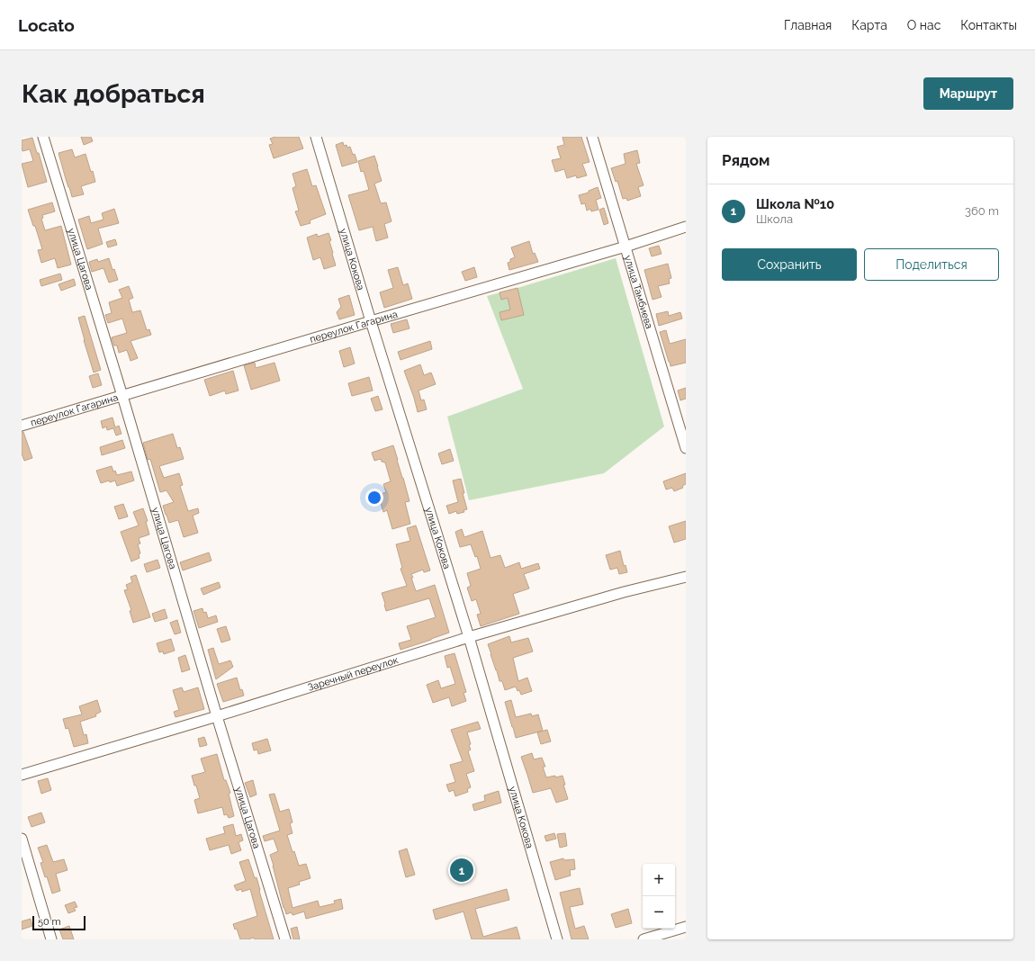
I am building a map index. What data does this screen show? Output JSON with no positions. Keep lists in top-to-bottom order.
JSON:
{
  "streets": {
    "street": [
      "улица Цагова",
      "улица Кокова",
      "улица Тамбиева",
      "переулок Гагарина",
      "Заречный переулок"
    ]
  },
  "crossings": [
    ["улица Цагова", "переулок Гагарина"],
    ["улица Цагова", "Заречный переулок"],
    ["улица Кокова", "переулок Гагарина"],
    ["улица Кокова", "Заречный переулок"],
    ["улица Тамбиева", "переулок Гагарина"]
  ],
  "scale_bar": "50 m",
  "page": {
    "header": "Locato",
    "nav": [
      "Главная",
      "Карта",
      "О нас",
      "Контакты"
    ],
    "buttons": [
      "Маршрут",
      ["Сохранить", "Поделиться"]
    ],
    "title": "Как добраться",
    "heading": "Рядом",
    "list": [
      {
        "mark": "1",
        "name": "Школа №10",
        "note": "Школа",
        "value": "360 m"
      }
    ],
    "pins": "1",
    "map_buttons": ["+", "−"],
    "scale": "50 m"
  }
}
